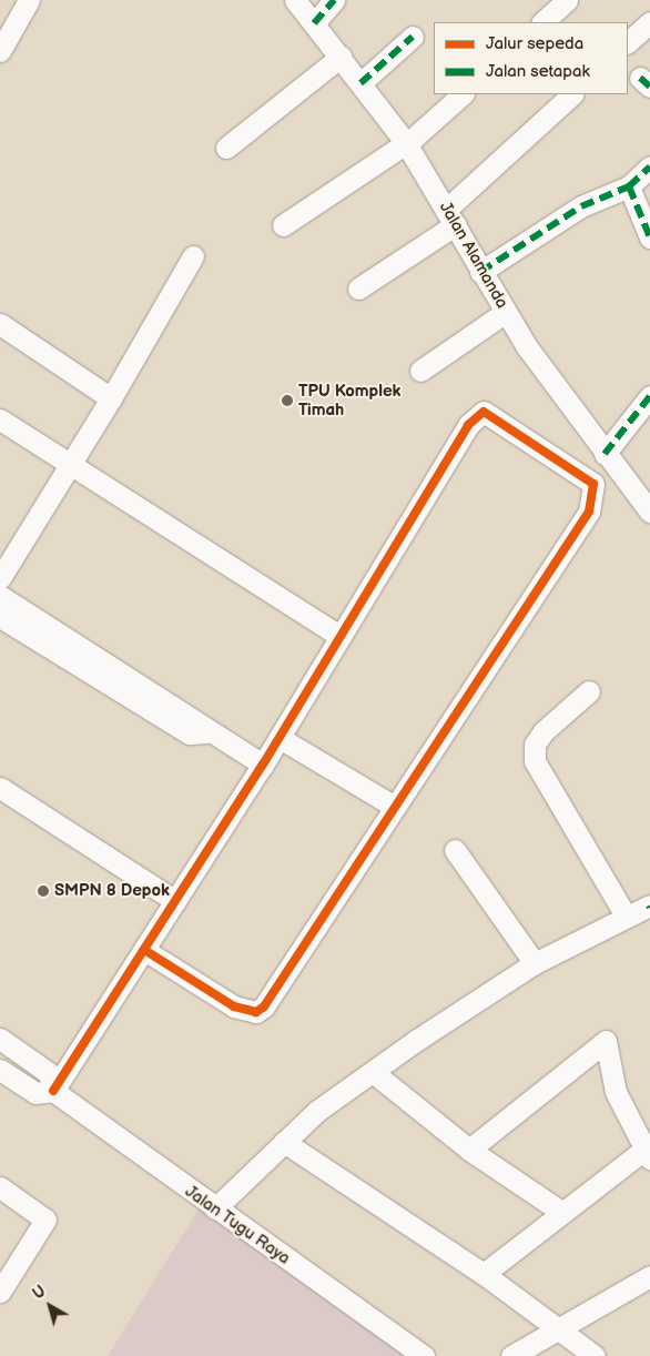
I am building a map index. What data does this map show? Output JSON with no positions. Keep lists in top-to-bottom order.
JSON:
{
  "streets": {
    "street": ["Jalan Alamanda", "Jalan Tugu Raya"]
  },
  "places": ["TPU Komplek Timah", "SMPN 8 Depok"],
  "legend": ["Jalur sepeda", "Jalan setapak"],
  "north": "top left"
}
